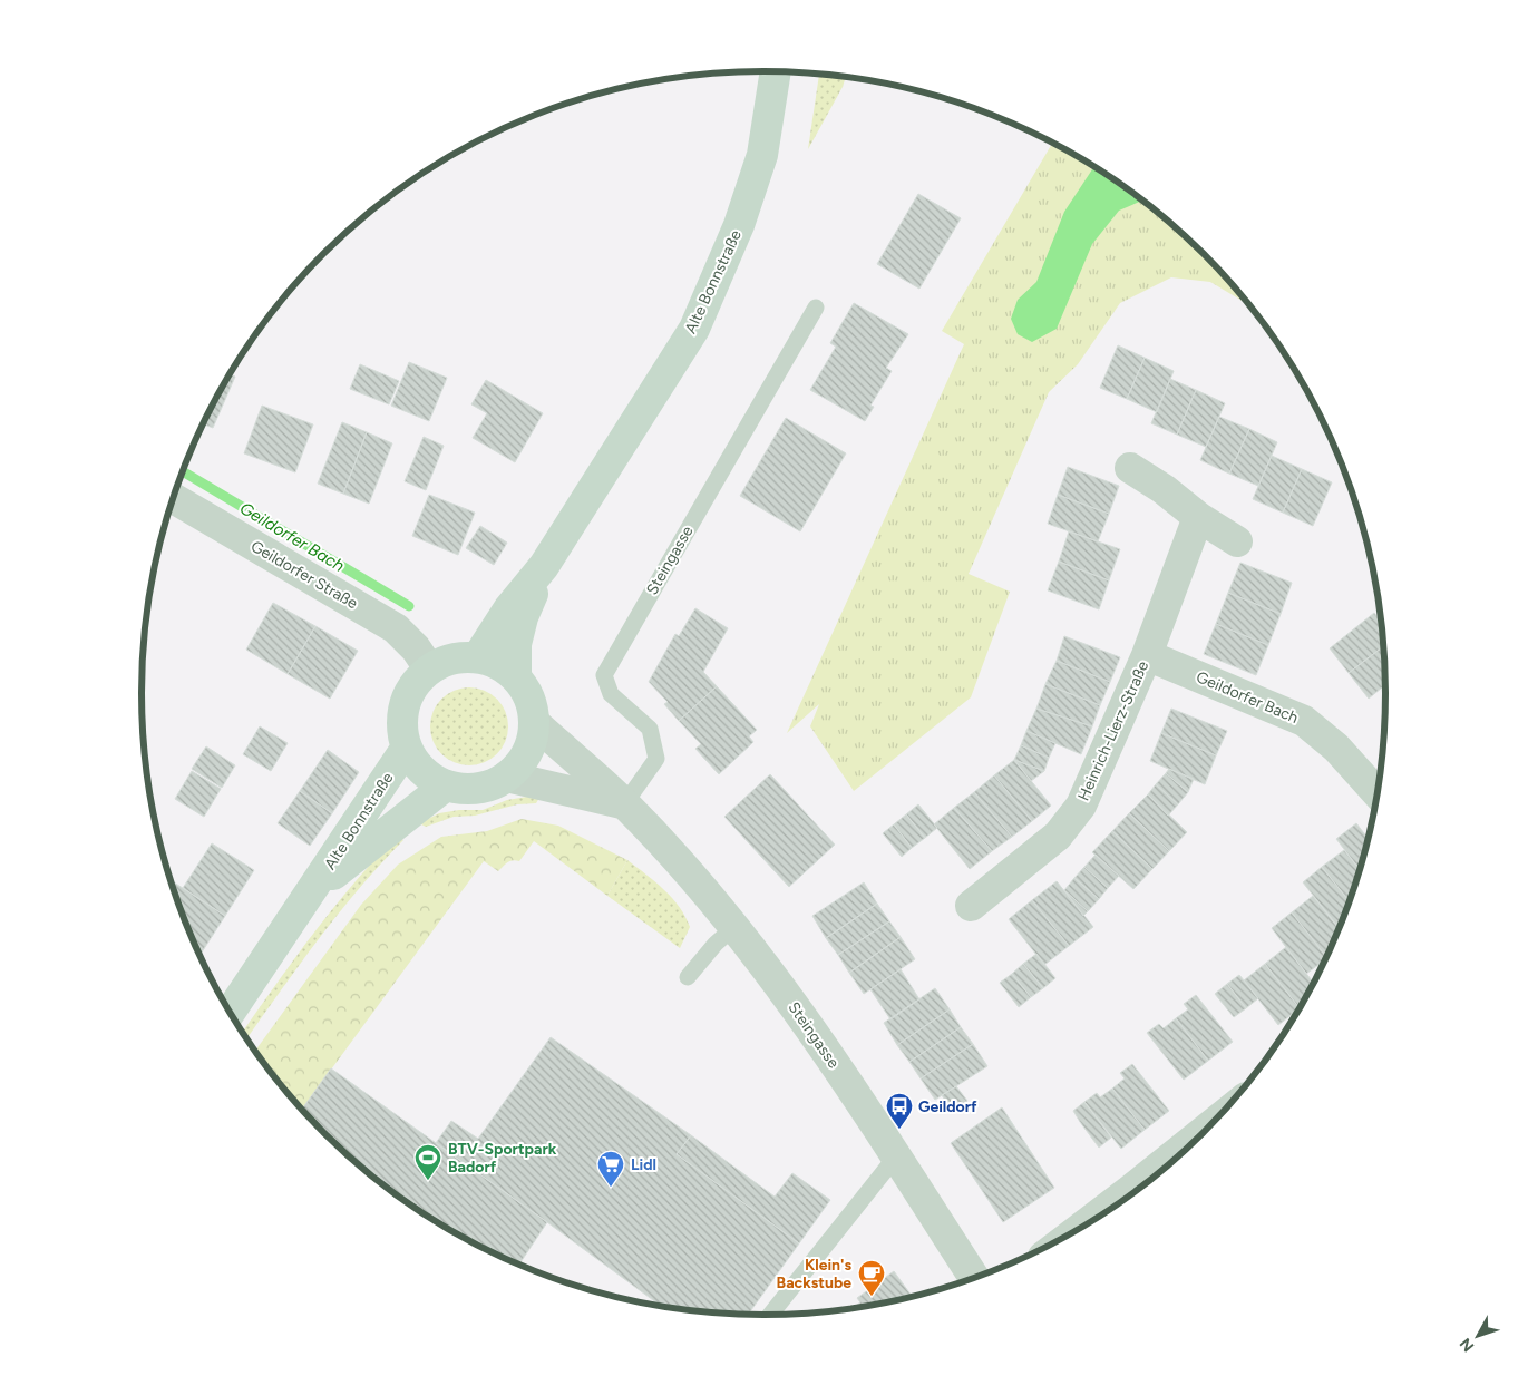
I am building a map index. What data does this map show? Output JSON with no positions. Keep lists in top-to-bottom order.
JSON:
{
  "streets": {
    "main road": ["Alte Bonnstraße"],
    "street": [
      "Steingasse",
      "Geildorfer Straße",
      "Geildorfer Bach",
      "Heinrich-Lierz-Straße"
    ]
  },
  "crossings": [
    ["Alte Bonnstraße", "Steingasse"],
    ["Alte Bonnstraße", "Geildorfer Straße"],
    ["Steingasse", "Geildorfer Straße"],
    ["Geildorfer Bach", "Heinrich-Lierz-Straße"]
  ],
  "water": ["Geildorfer Bach"],
  "places": {
    "bus stop": ["Geildorf"],
    "sports": ["BTV-Sportpark Badorf"],
    "supermarket": ["Lidl"],
    "cafe": ["Klein's Backstube"]
  },
  "north": "bottom left"
}
